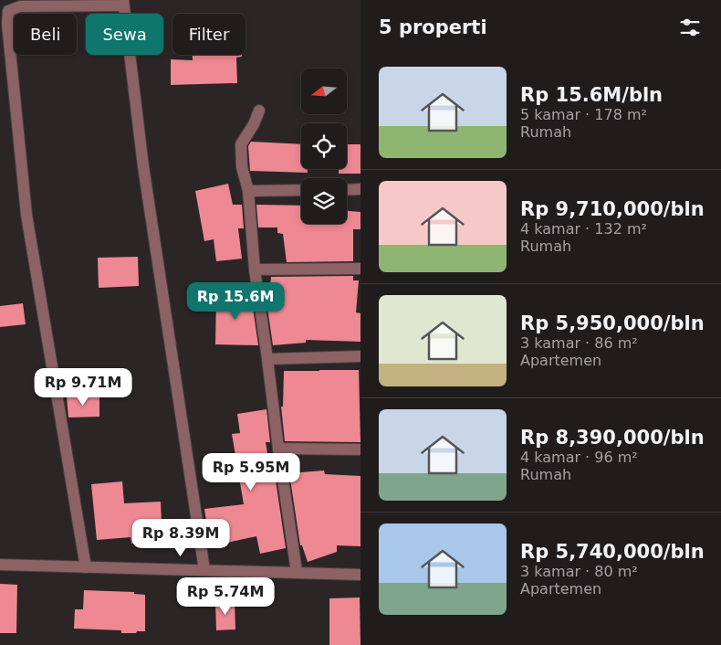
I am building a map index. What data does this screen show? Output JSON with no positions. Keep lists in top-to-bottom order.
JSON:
{
  "north": "left",
  "page": {
    "heading": "5 properti",
    "chip": ["Beli", "Sewa", "Filter"],
    "list": [
      {
        "name": "Rp 15.6M/bln",
        "note": "5 kamar · 178 m² · Rumah"
      },
      {
        "name": "Rp 9,710,000/bln",
        "note": "4 kamar · 132 m² · Rumah"
      },
      {
        "name": "Rp 5,950,000/bln",
        "note": "3 kamar · 86 m² · Apartemen"
      },
      {
        "name": "Rp 8,390,000/bln",
        "note": "4 kamar · 96 m² · Rumah"
      },
      {
        "name": "Rp 5,740,000/bln",
        "note": "3 kamar · 80 m² · Apartemen"
      }
    ],
    "price": [
      "Rp 15.6M",
      "Rp 9.71M",
      "Rp 5.95M",
      "Rp 8.39M",
      "Rp 5.74M"
    ]
  }
}
